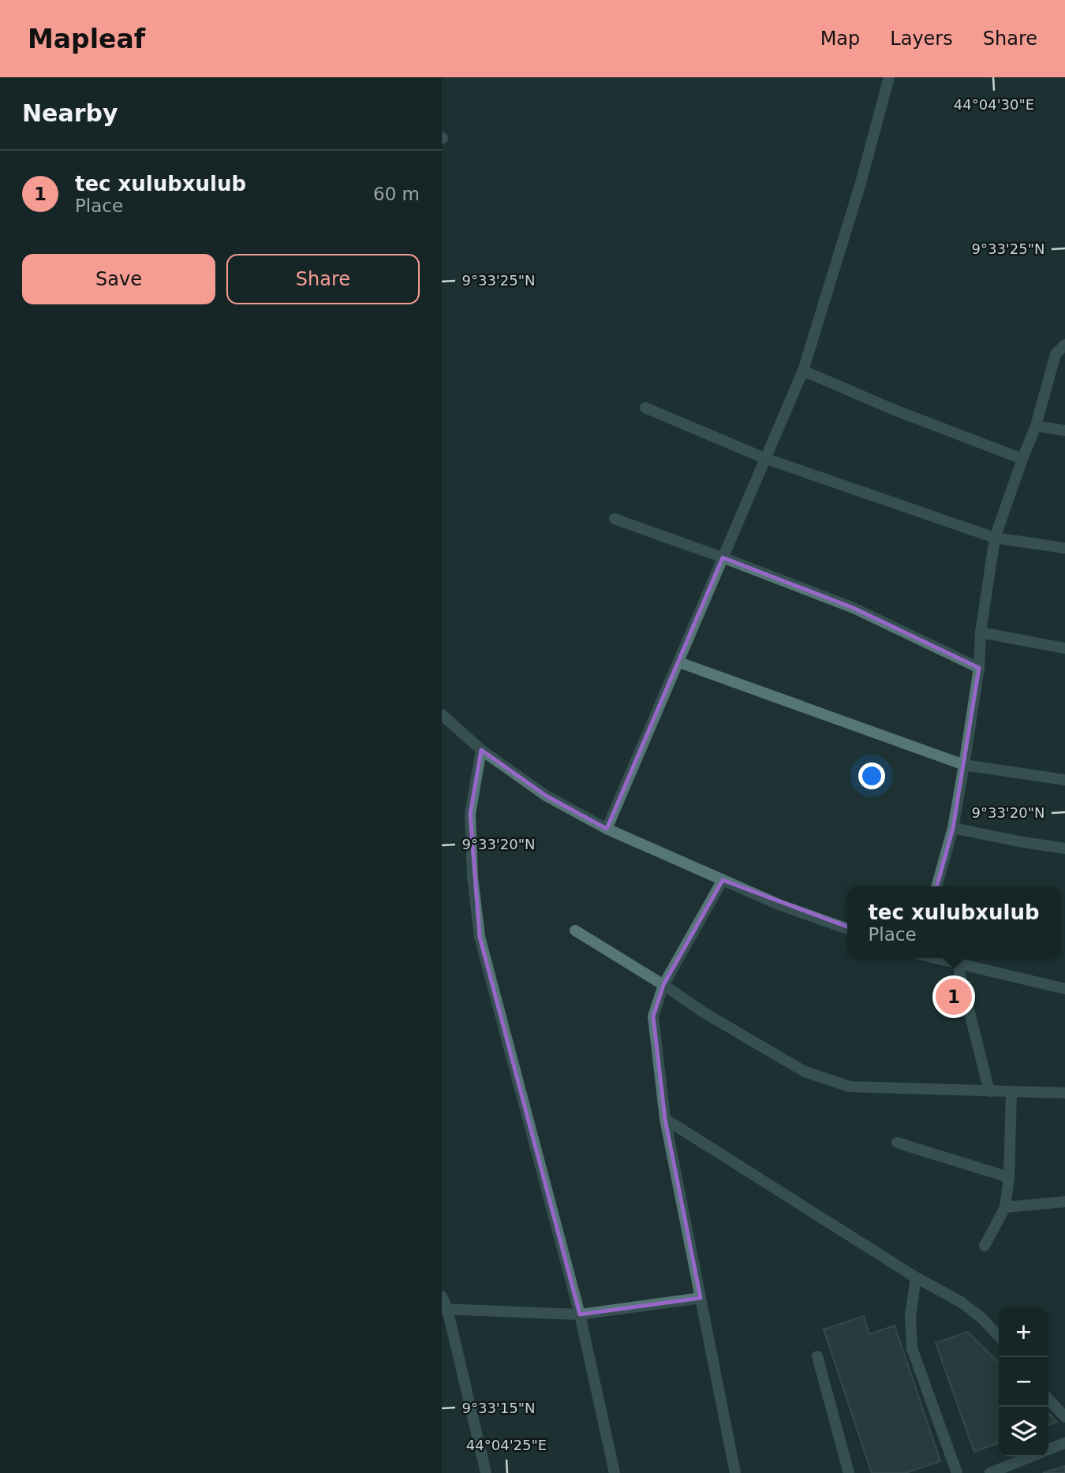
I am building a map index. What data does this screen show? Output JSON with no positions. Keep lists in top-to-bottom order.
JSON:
{
  "page": {
    "header": "Mapleaf",
    "nav": ["Map", "Layers", "Share"],
    "heading": "Nearby",
    "list": [
      {
        "mark": "1",
        "name": "tec xulubxulub",
        "note": "Place",
        "value": "60 m"
      }
    ],
    "buttons": ["Save", "Share"],
    "popup": ["tec xulubxulub", "Place"],
    "pins": "1",
    "map_buttons": ["+", "−"]
  },
  "coordinates": [
    "44°04'30\"E",
    "9°33'25\"N",
    "9°33'20\"N",
    "9°33'15\"N",
    "44°04'25\"E"
  ]
}
